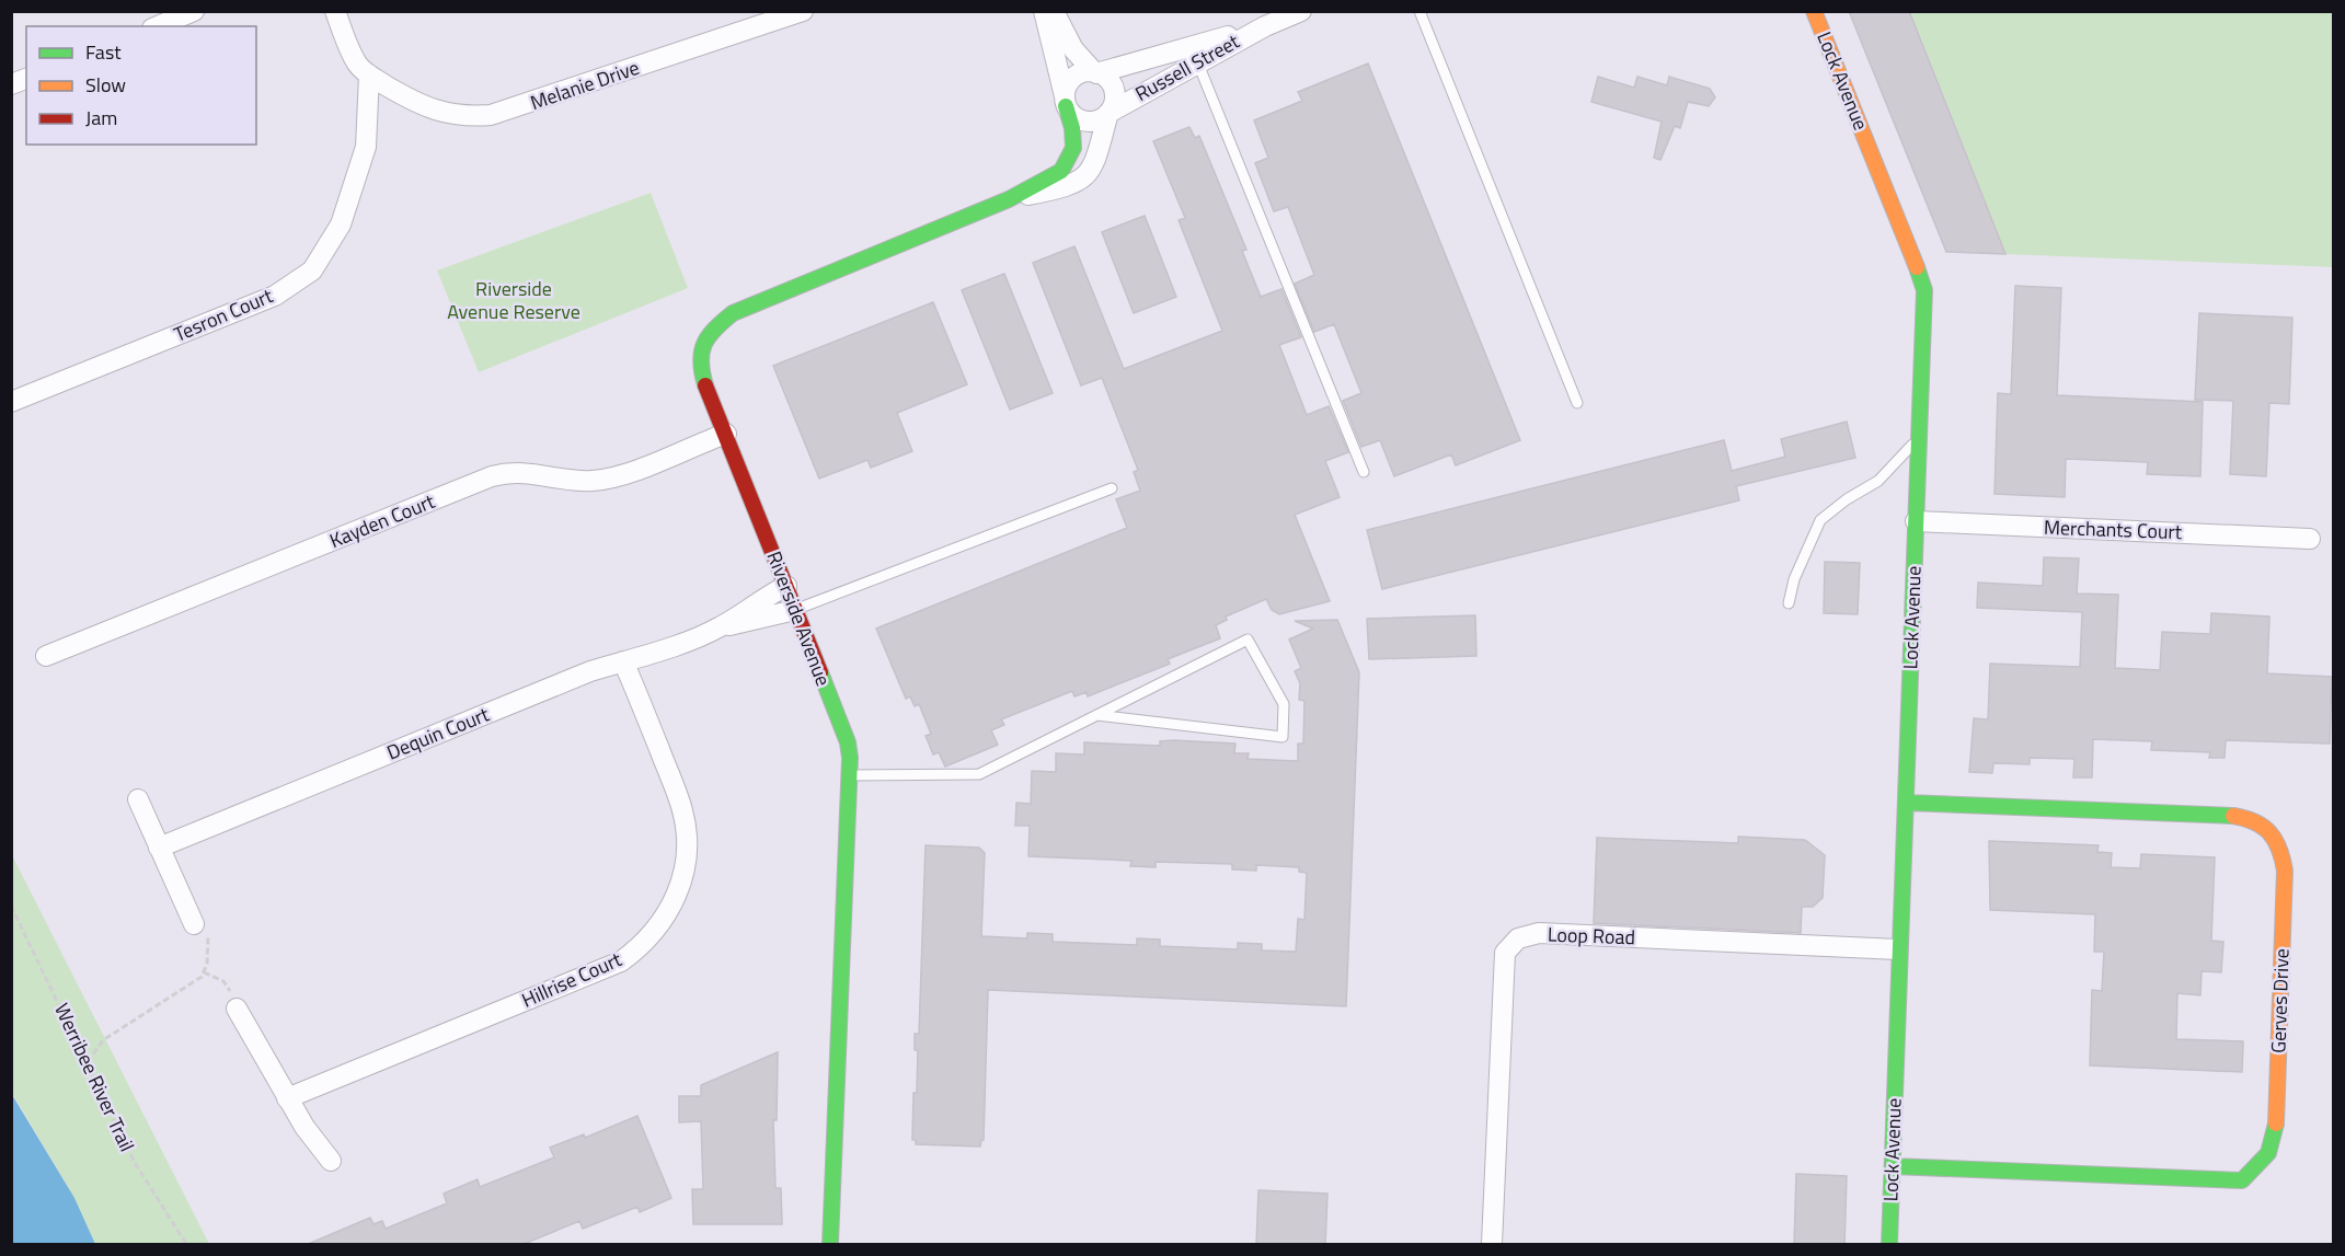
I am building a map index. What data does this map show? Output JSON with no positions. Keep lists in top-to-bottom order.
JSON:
{
  "streets": {
    "street": [
      "Russell Street",
      "Lock Avenue",
      "Melanie Drive",
      "Tesron Court",
      "Kayden Court",
      "Merchants Court",
      "Riverside Avenue",
      "Dequin Court",
      "Loop Road",
      "Hillrise Court",
      "Gerves Drive"
    ],
    "path": ["Werribee River Trail"]
  },
  "crossings": [
    ["Russell Street", "Riverside Avenue"],
    ["Lock Avenue", "Merchants Court"],
    ["Lock Avenue", "Loop Road"],
    ["Lock Avenue", "Gerves Drive"],
    ["Melanie Drive", "Tesron Court"],
    ["Kayden Court", "Riverside Avenue"],
    ["Riverside Avenue", "Dequin Court"],
    ["Dequin Court", "Hillrise Court"]
  ],
  "parks": ["Riverside Avenue Reserve"],
  "legend": ["Fast", "Slow", "Jam"]
}
